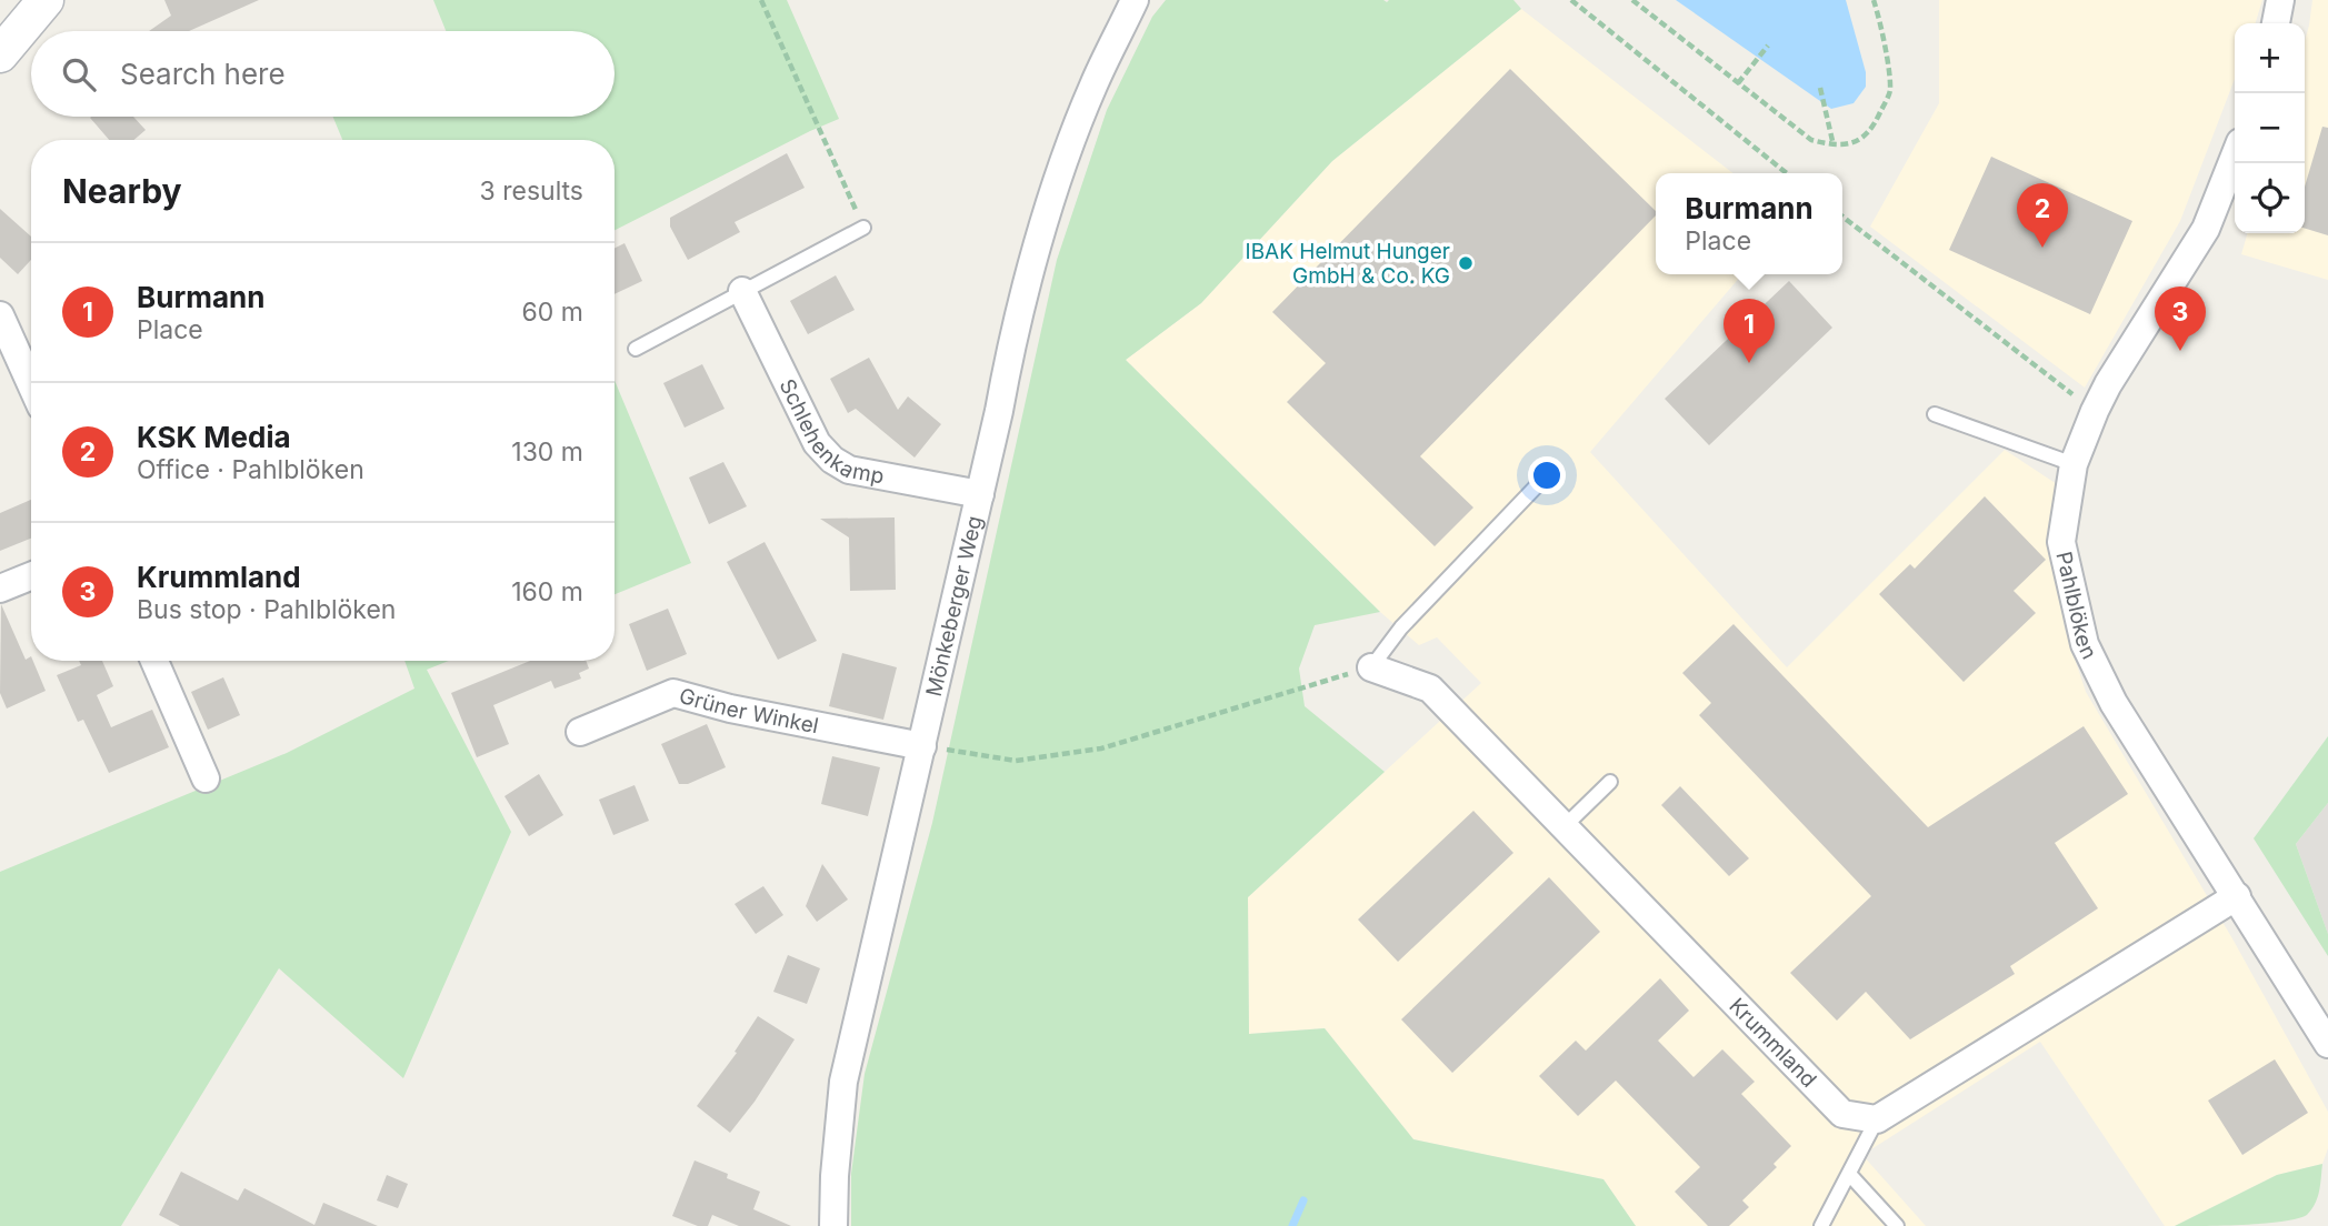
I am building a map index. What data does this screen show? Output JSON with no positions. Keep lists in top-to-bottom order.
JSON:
{
  "streets": {
    "street": [
      "Schlehenkamp",
      "Pahlblöken",
      "Mönkeberger Weg",
      "Grüner Winkel",
      "Krummland"
    ]
  },
  "crossings": [
    ["Schlehenkamp", "Mönkeberger Weg"],
    ["Mönkeberger Weg", "Grüner Winkel"]
  ],
  "places": ["IBAK Helmut Hunger GmbH & Co. KG"],
  "page": {
    "map_buttons": ["+", "−"],
    "search": "Search here",
    "heading": ["Nearby", "3 results"],
    "popup": ["Burmann", "Place"],
    "pins": ["2", "3", "1"],
    "list": [
      {
        "mark": "1",
        "name": "Burmann",
        "note": "Place",
        "value": "60 m"
      },
      {
        "mark": "2",
        "name": "KSK Media",
        "note": "Office · Pahlblöken",
        "value": "130 m"
      },
      {
        "mark": "3",
        "name": "Krummland",
        "note": "Bus stop · Pahlblöken",
        "value": "160 m"
      }
    ]
  }
}
